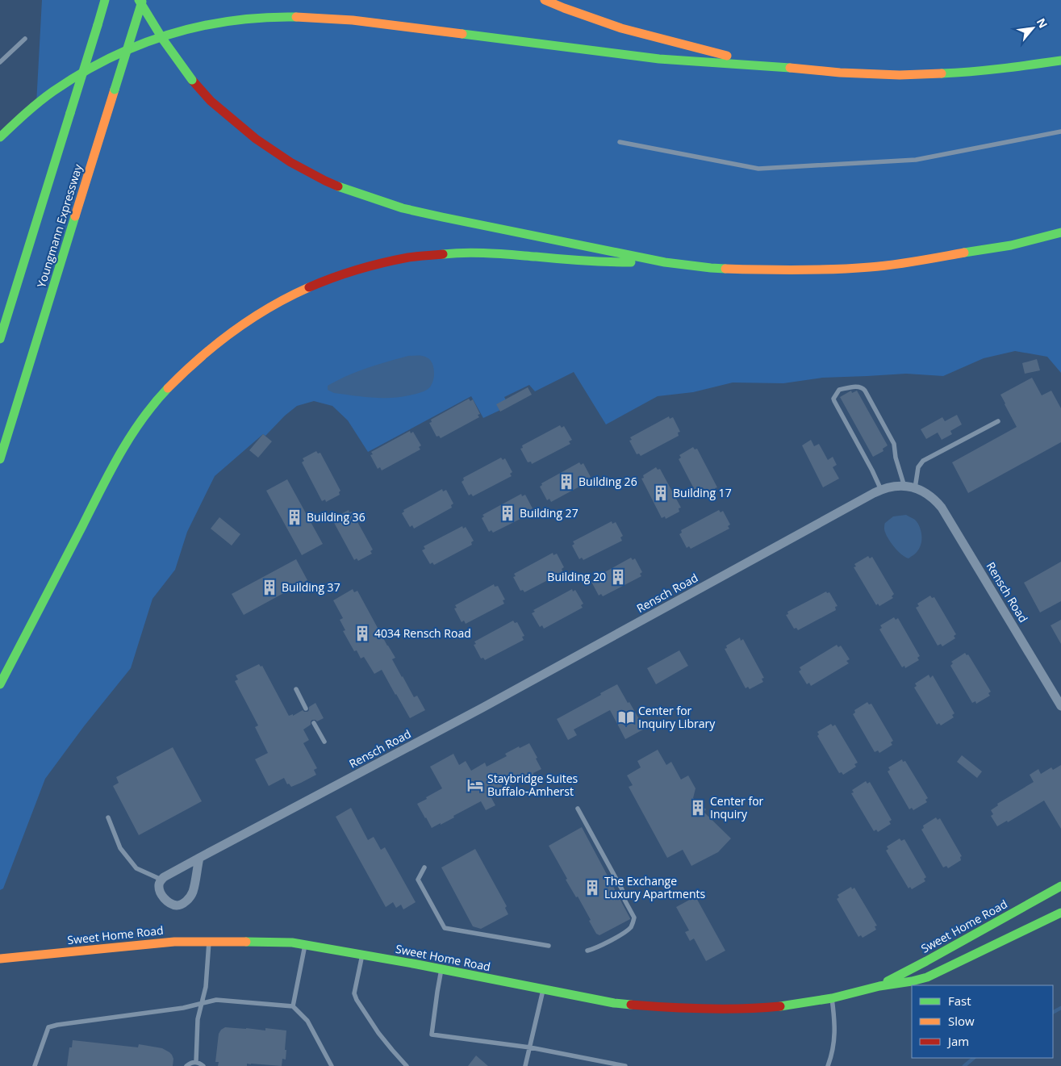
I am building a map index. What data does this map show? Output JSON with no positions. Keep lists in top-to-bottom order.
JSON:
{
  "streets": {
    "main road": ["Youngmann Expressway", "Sweet Home Road"],
    "street": ["Rensch Road"]
  },
  "places": {
    "building": [
      "Building 26",
      "Building 17",
      "Building 27",
      "Building 36",
      "Building 20",
      "Building 37",
      "4034 Rensch Road",
      "Center for Inquiry",
      "The Exchange Luxury Apartments"
    ],
    "library": ["Center for Inquiry Library"],
    "hotel": ["Staybridge Suites Buffalo-Amherst"]
  },
  "legend": ["Fast", "Slow", "Jam"],
  "north": "top right"
}
